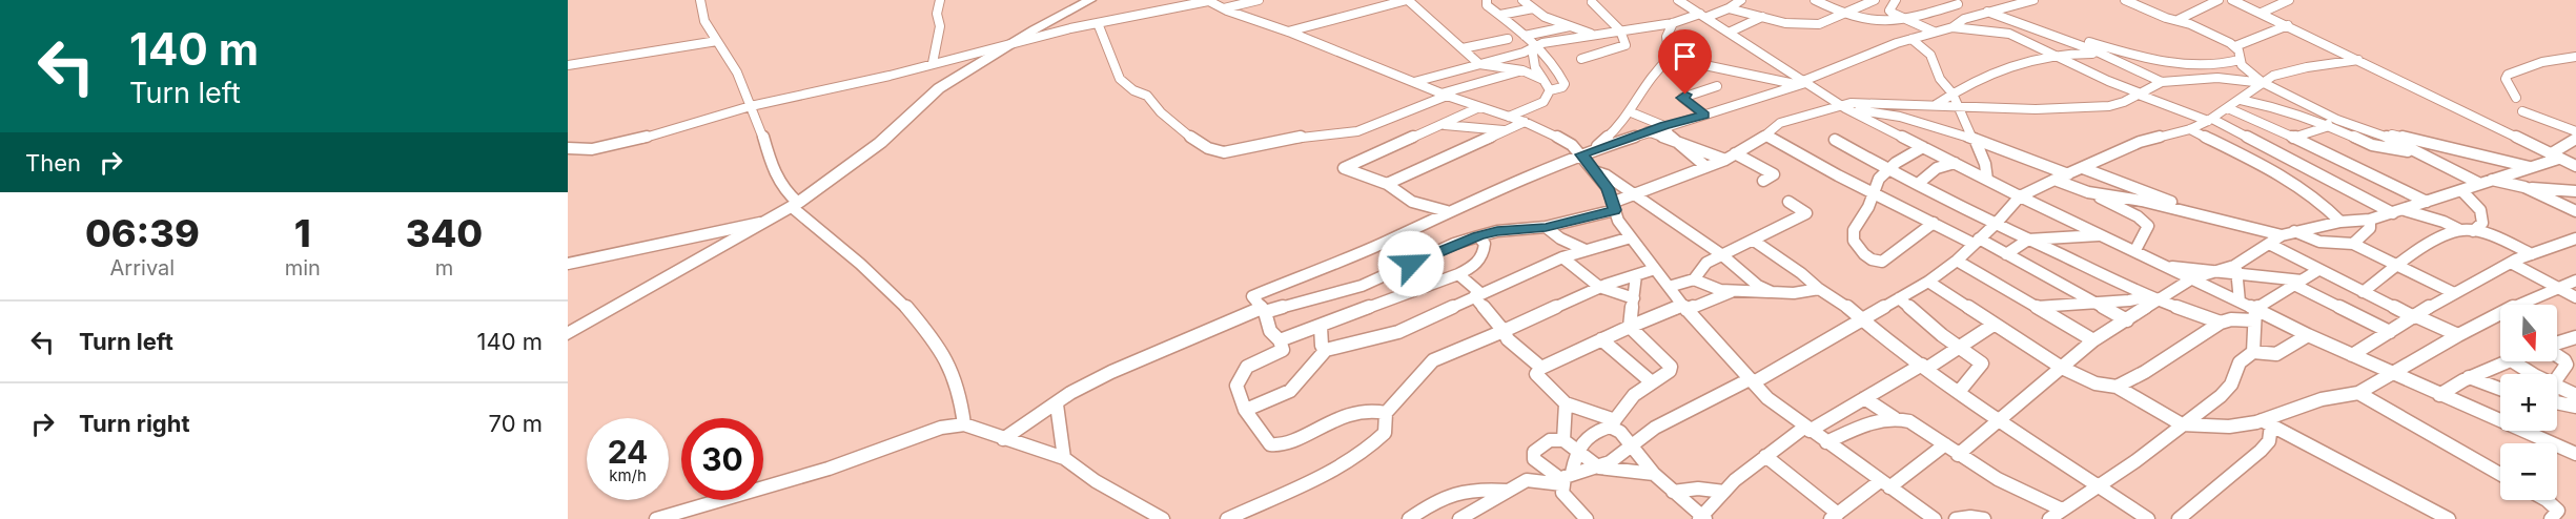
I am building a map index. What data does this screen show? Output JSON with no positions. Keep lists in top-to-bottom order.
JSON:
{
  "north": "bottom",
  "page": {
    "turn": ["140 m", "Turn left"],
    "then": "Then",
    "eta": [
      "06:39",
      "Arrival",
      "1",
      "min",
      "340",
      "m"
    ],
    "list": [
      {
        "name": "Turn left",
        "value": "140 m"
      },
      {
        "name": "Turn right",
        "value": "70 m"
      }
    ],
    "map_buttons": ["+", "−"],
    "speed": "24 km/h",
    "limit": "30"
  }
}
